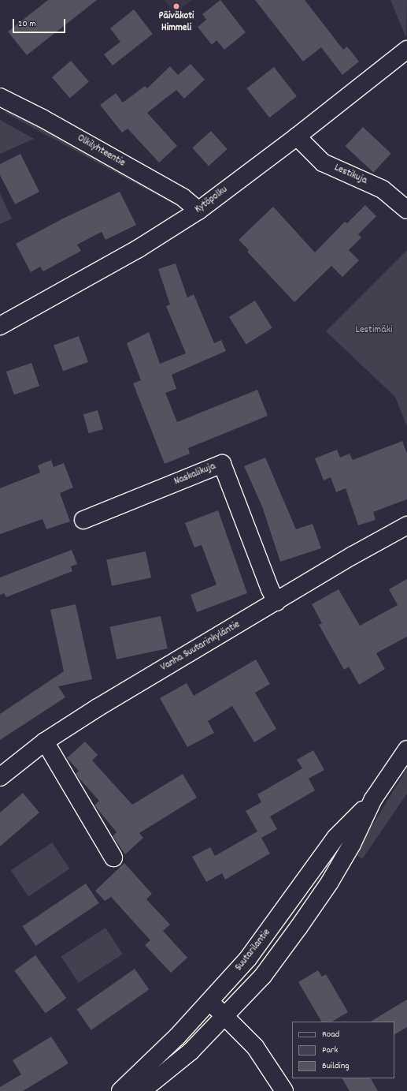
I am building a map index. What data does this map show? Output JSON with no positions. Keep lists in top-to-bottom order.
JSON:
{
  "streets": {
    "street": [
      "Olkilyhteentie",
      "Lestikuja",
      "Kytöpolku",
      "Naskalikuja",
      "Vanha Suutarinkyläntie",
      "Suutarilantie"
    ]
  },
  "crossings": [
    ["Olkilyhteentie", "Kytöpolku"],
    ["Lestikuja", "Kytöpolku"],
    ["Naskalikuja", "Vanha Suutarinkyläntie"]
  ],
  "parks": ["Lestimäki"],
  "places": ["Päiväkoti Himmeli"],
  "legend": ["Road", "Park", "Building"],
  "scale_bar": "20 m"
}
